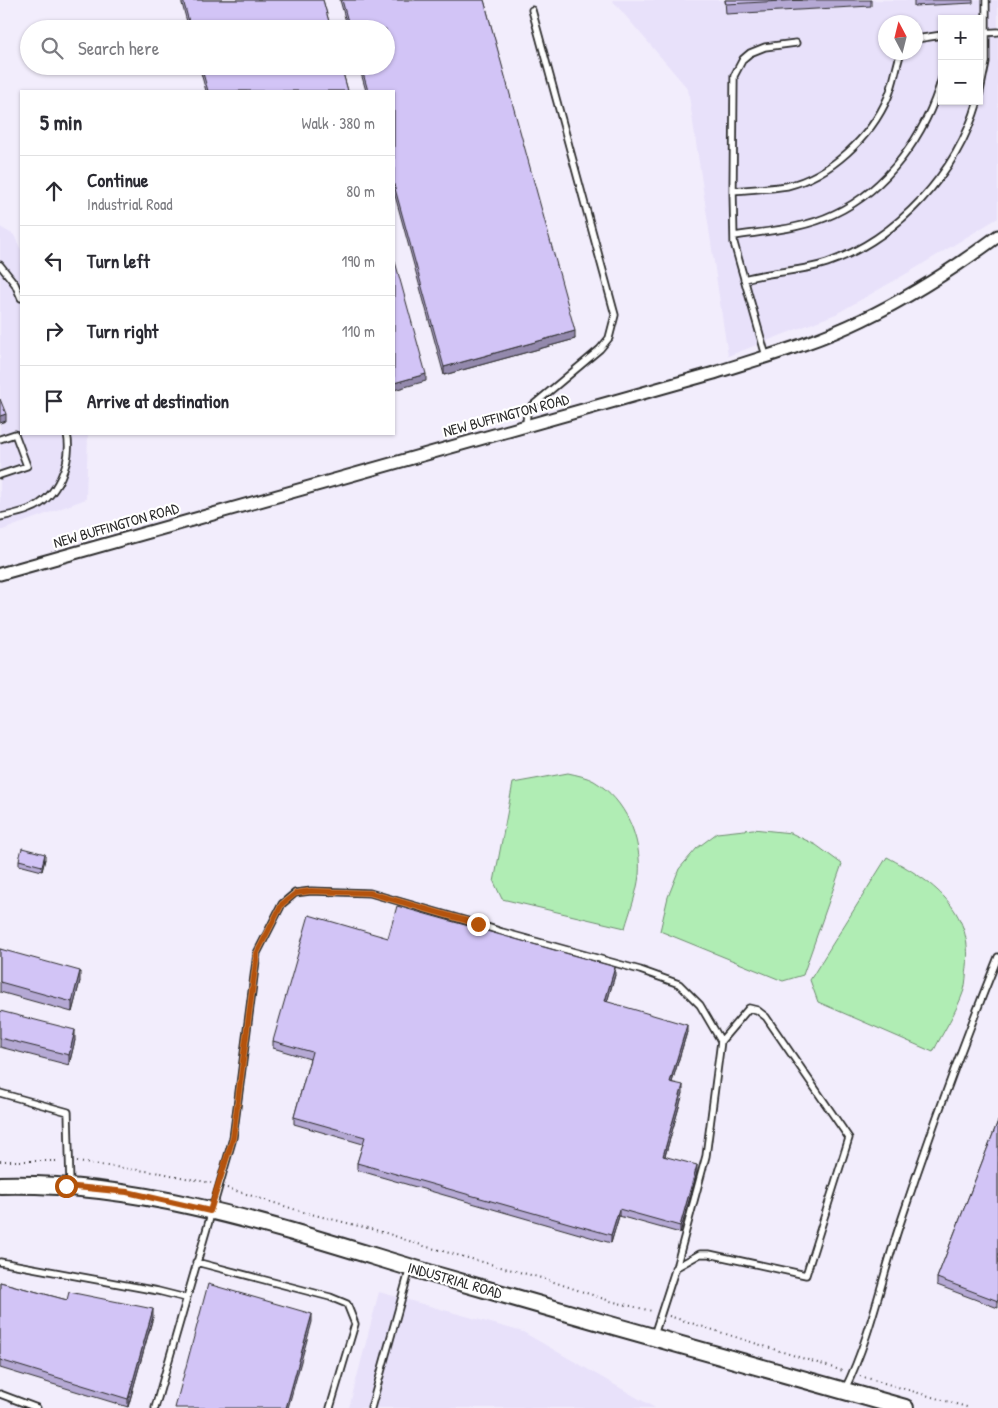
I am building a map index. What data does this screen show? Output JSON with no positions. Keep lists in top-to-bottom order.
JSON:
{
  "streets": {
    "main road": ["INDUSTRIAL ROAD"],
    "street": ["NEW BUFFINGTON ROAD"]
  },
  "north": "top",
  "page": {
    "map_buttons": ["+", "−"],
    "search": "Search here",
    "heading": ["5 min", "Walk · 380 m"],
    "list": [
      ["Continue", "Industrial Road", "80 m"],
      ["Turn left", "190 m"],
      ["Turn right", "110 m"],
      "Arrive at destination"
    ]
  }
}
